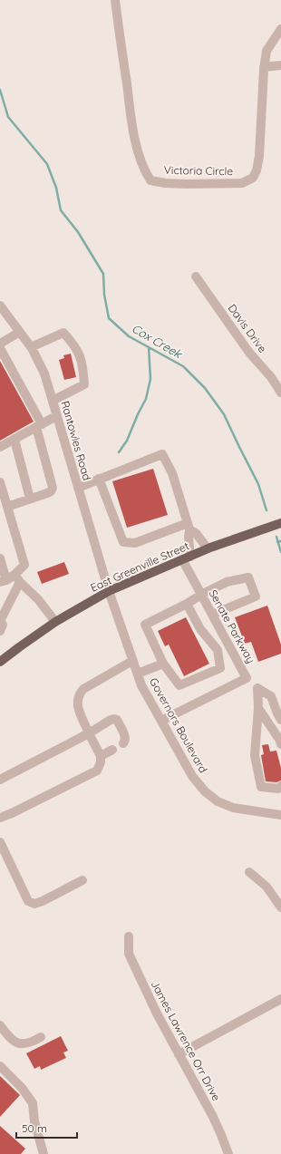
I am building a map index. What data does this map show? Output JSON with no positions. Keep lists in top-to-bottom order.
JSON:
{
  "streets": {
    "main road": ["East Greenville Street"],
    "street": [
      "Victoria Circle",
      "Davis Drive",
      "Rantowles Road",
      "Senate Parkway",
      "Governors Boulevard",
      "James Lawrence Orr Drive"
    ]
  },
  "crossings": [
    ["Rantowles Road", "East Greenville Street"],
    ["Rantowles Road", "Governors Boulevard"],
    ["East Greenville Street", "Senate Parkway"],
    ["East Greenville Street", "Governors Boulevard"],
    ["Senate Parkway", "Governors Boulevard"]
  ],
  "water": ["Cox Creek"],
  "scale_bar": "50 m"
}
